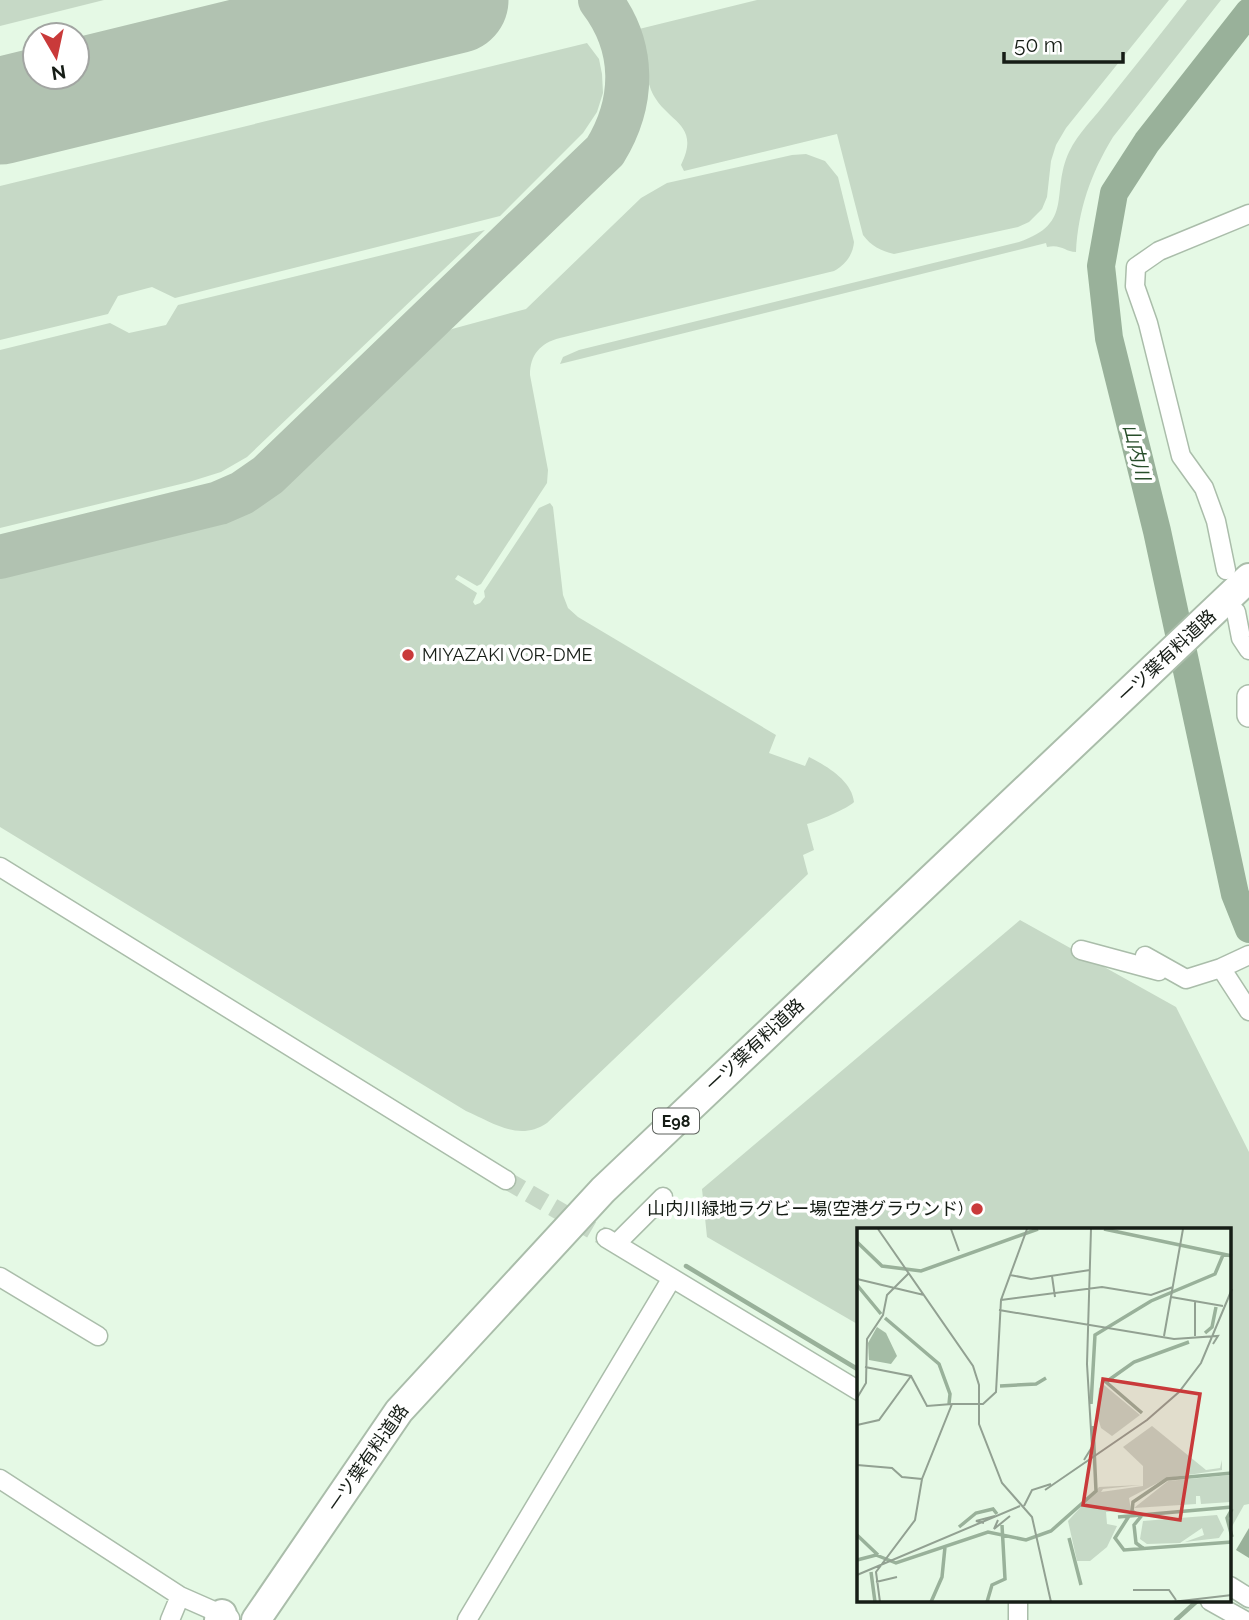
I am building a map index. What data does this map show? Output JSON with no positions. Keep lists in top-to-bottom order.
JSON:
{
  "streets": {
    "main road": ["一ツ葉有料道路", "E98"]
  },
  "water": ["山内川"],
  "places": ["MIYAZAKI VOR-DME", "山内川緑地ラグビー場(空港グラウンド)"],
  "scale_bar": "50 m",
  "north": "bottom"
}
